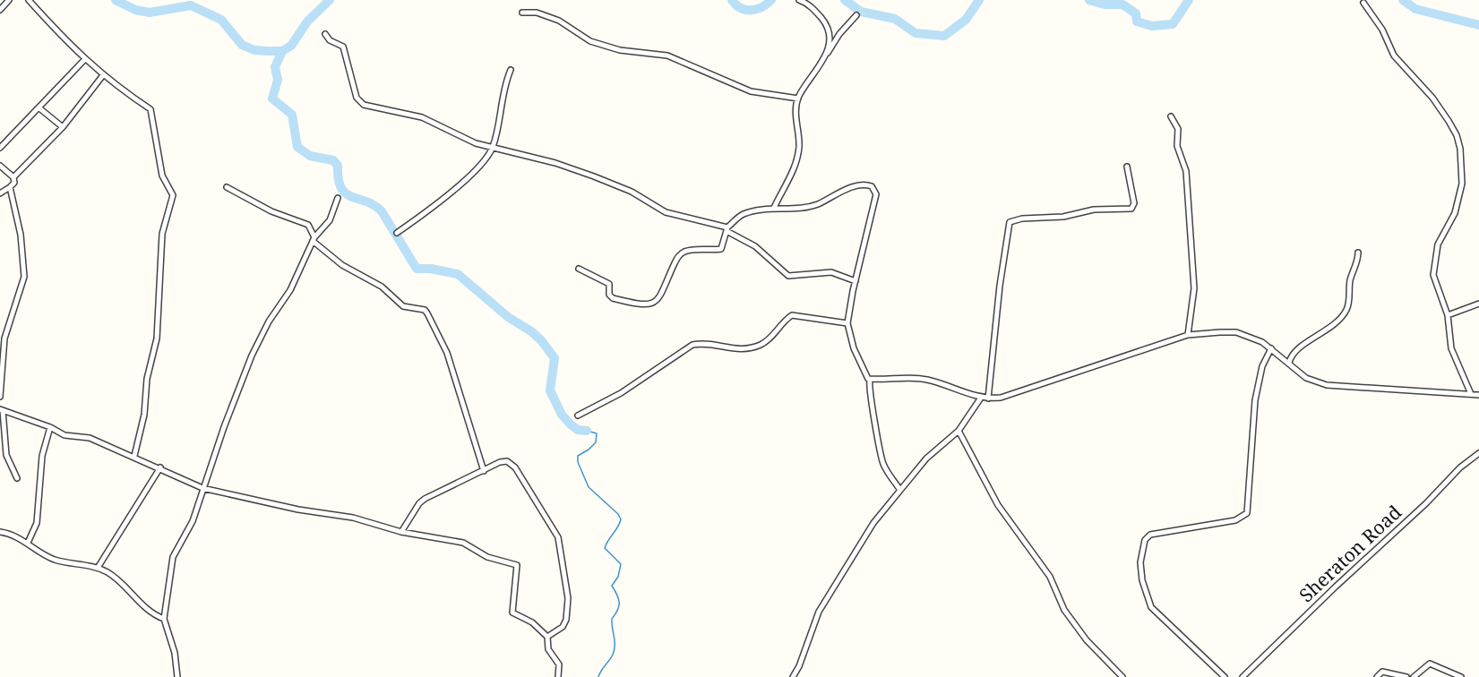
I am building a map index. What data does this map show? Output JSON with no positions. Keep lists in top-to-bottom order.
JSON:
{
  "streets": {
    "street": ["Sheraton Road"]
  }
}
